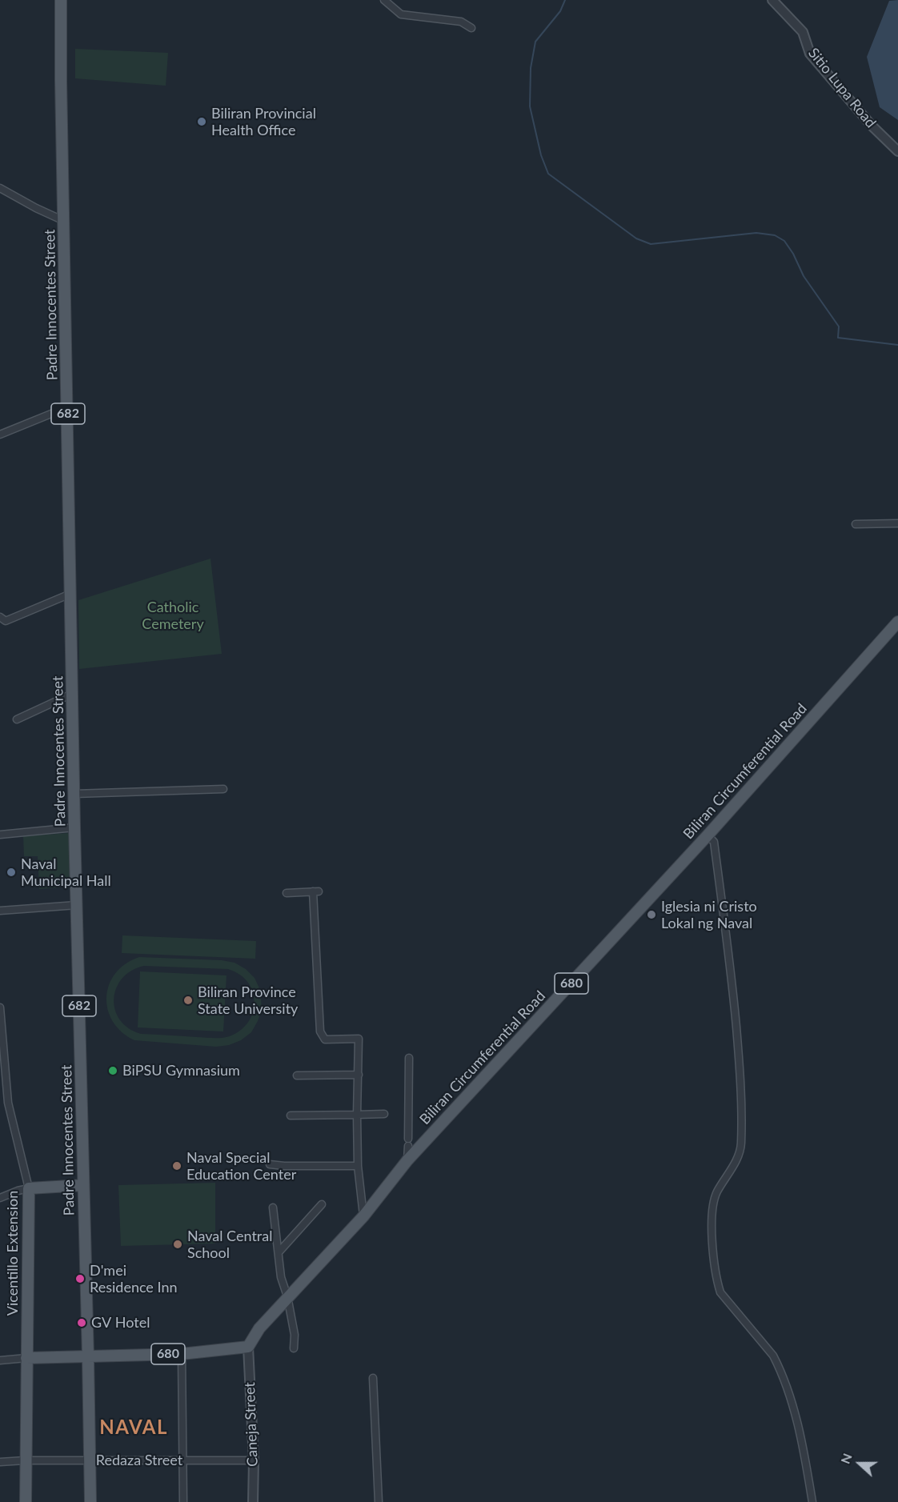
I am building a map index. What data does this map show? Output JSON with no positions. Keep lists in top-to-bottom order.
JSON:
{
  "streets": {
    "main road": [
      "Padre Innocentes Street",
      "682",
      "Biliran Circumferential Road",
      "680",
      "Vicentillo Extension"
    ],
    "street": ["Sitio Lupa Road", "Caneja Street", "Redaza Street"]
  },
  "crossings": [
    ["Padre Innocentes Street", "680"],
    ["Padre Innocentes Street", "Redaza Street"],
    ["Biliran Circumferential Road", "680"],
    ["Biliran Circumferential Road", "Caneja Street"],
    ["680", "Caneja Street"],
    ["Vicentillo Extension", "Redaza Street"],
    ["Caneja Street", "Redaza Street"]
  ],
  "districts": ["NAVAL"],
  "parks": ["Catholic Cemetery"],
  "places": [
    "Biliran Provincial Health Office",
    "Naval Municipal Hall",
    "Iglesia ni Cristo Lokal ng Naval",
    "Biliran Province State University",
    "BiPSU Gymnasium",
    "Naval Special Education Center",
    "Naval Central School",
    "D'mei Residence Inn",
    "GV Hotel"
  ],
  "north": "left"
}
